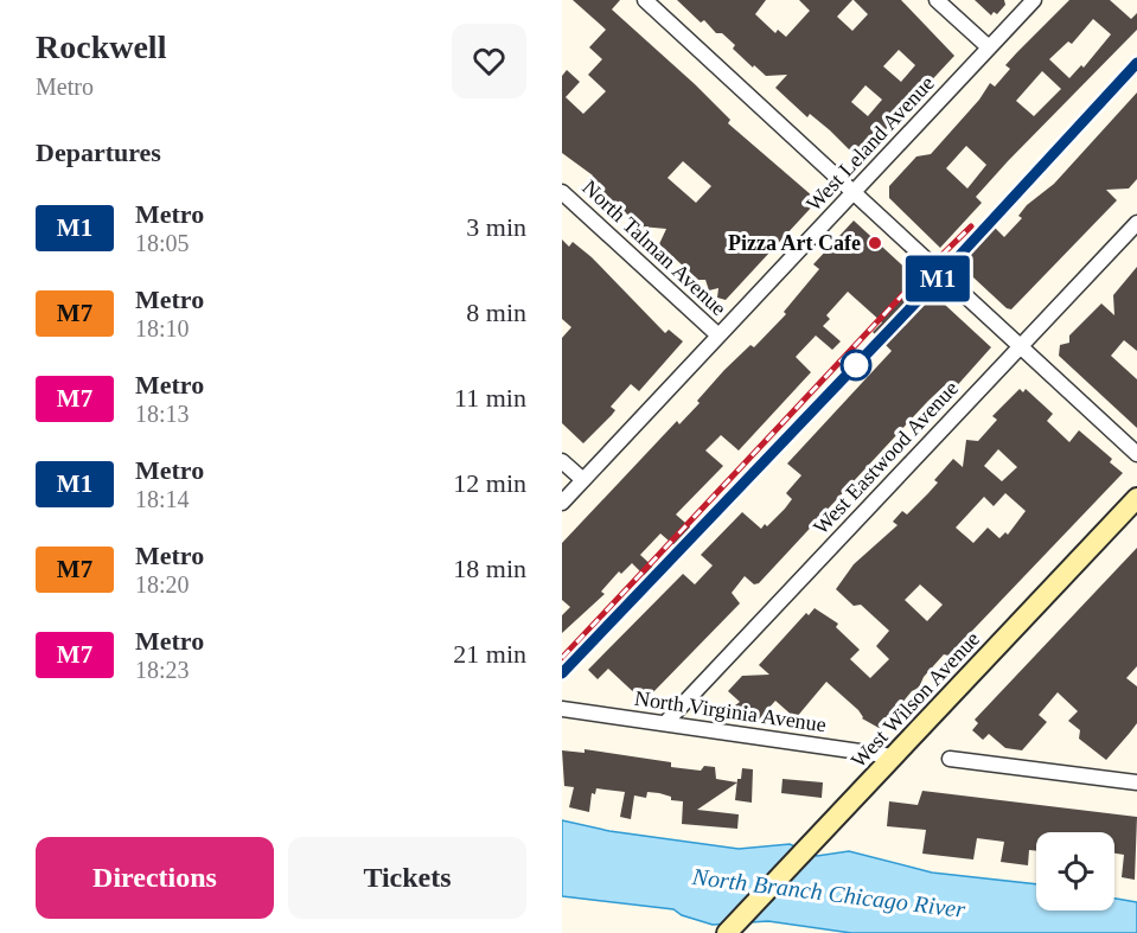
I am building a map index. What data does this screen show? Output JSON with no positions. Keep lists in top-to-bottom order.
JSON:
{
  "streets": {
    "street": [
      "West Leland Avenue",
      "North Talman Avenue",
      "West Eastwood Avenue",
      "West Wilson Avenue",
      "North Virginia Avenue"
    ]
  },
  "crossings": [
    ["West Leland Avenue", "North Talman Avenue"],
    ["West Eastwood Avenue", "North Virginia Avenue"],
    ["West Wilson Avenue", "North Virginia Avenue"]
  ],
  "water": ["North Branch Chicago River"],
  "places": ["Pizza Art Cafe"],
  "lines": ["metro line M1"],
  "page": {
    "heading": [
      ["Rockwell", "Metro"],
      "Departures"
    ],
    "on_map": "M1",
    "list": [
      {
        "mark": "M1",
        "name": "Metro",
        "note": "18:05",
        "value": "3 min"
      },
      {
        "mark": "M7",
        "name": "Metro",
        "note": "18:10",
        "value": "8 min"
      },
      {
        "mark": "M7",
        "name": "Metro",
        "note": "18:13",
        "value": "11 min"
      },
      {
        "mark": "M1",
        "name": "Metro",
        "note": "18:14",
        "value": "12 min"
      },
      {
        "mark": "M7",
        "name": "Metro",
        "note": "18:20",
        "value": "18 min"
      },
      {
        "mark": "M7",
        "name": "Metro",
        "note": "18:23",
        "value": "21 min"
      }
    ],
    "buttons": ["Directions", "Tickets"]
  }
}
